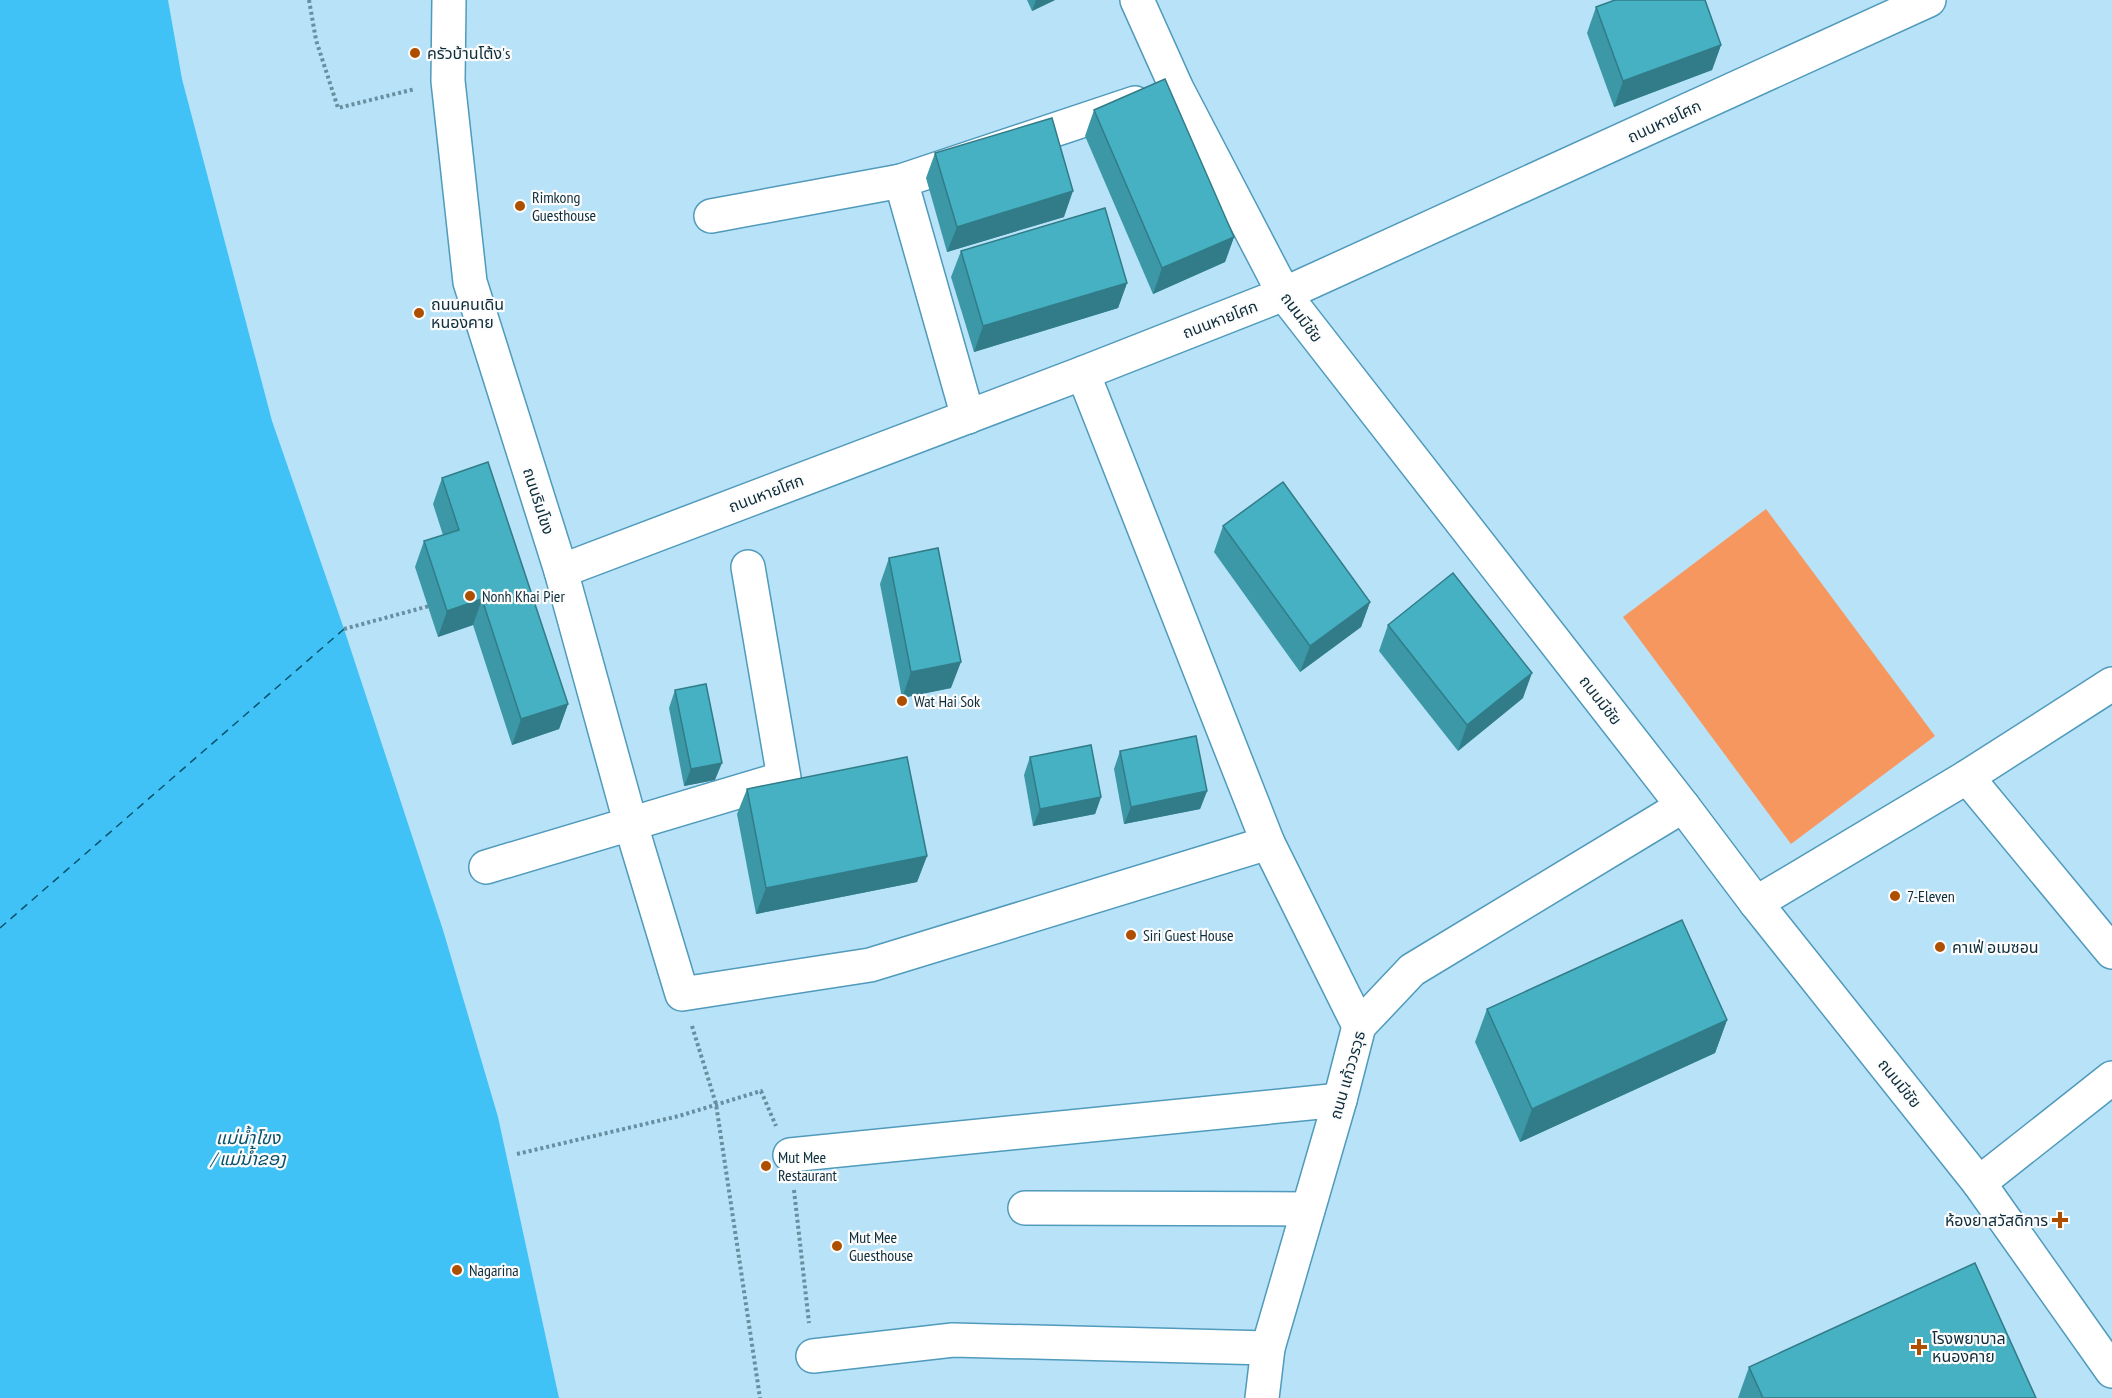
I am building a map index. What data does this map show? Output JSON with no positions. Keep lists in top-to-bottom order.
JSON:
{
  "streets": {
    "street": [
      "ถนนหายโศก",
      "ถนนมีชัย",
      "ถนนริมโขง",
      "ถนน แก้ววรวุธ"
    ]
  },
  "crossings": [
    ["ถนนหายโศก", "ถนนมีชัย"],
    ["ถนนหายโศก", "ถนนริมโขง"],
    ["ถนนมีชัย", "ถนน แก้ววรวุธ"]
  ],
  "water": ["แม่น้ำโขง / ແມ່ນ້ຳຂອງ"],
  "places": {
    "other": [
      "ครัวบ้านโต้ง's",
      "Rimkong Guesthouse",
      "ถนนคนเดิน หนองคาย",
      "Nonh Khai Pier",
      "Wat Hai Sok",
      "7-Eleven",
      "Siri Guest House",
      "คาเฟ่ อเมซอน",
      "Mut Mee Restaurant",
      "Mut Mee Guesthouse",
      "Nagarina"
    ],
    "health": ["ห้องยาสวัสดิการ", "โรงพยาบาล หนองคาย"]
  }
}
